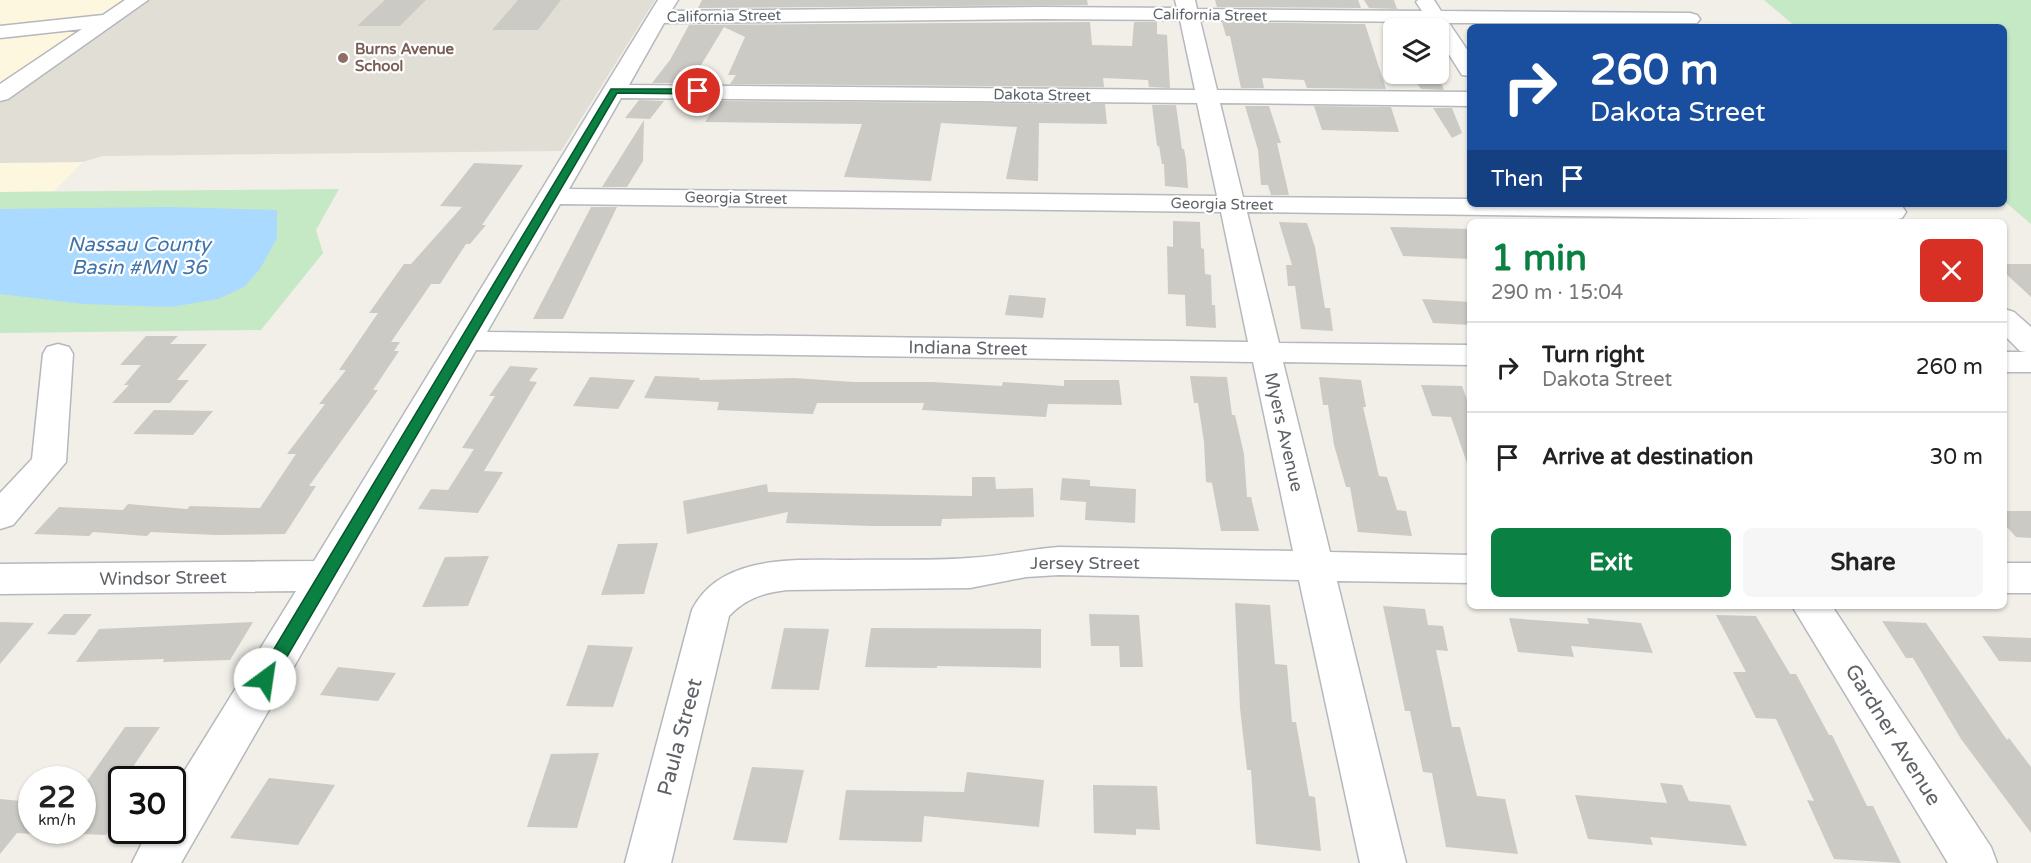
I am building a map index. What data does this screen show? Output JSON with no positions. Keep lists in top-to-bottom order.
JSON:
{
  "streets": {
    "street": [
      "California Street",
      "Dakota Street",
      "Georgia Street",
      "Indiana Street",
      "Myers Avenue",
      "Jersey Street",
      "Windsor Street",
      "Gardner Avenue",
      "Paula Street"
    ]
  },
  "crossings": [
    ["California Street", "Myers Avenue"],
    ["Dakota Street", "Myers Avenue"],
    ["Georgia Street", "Myers Avenue"],
    ["Indiana Street", "Myers Avenue"],
    ["Myers Avenue", "Jersey Street"],
    ["Jersey Street", "Paula Street"]
  ],
  "water": ["Nassau County Basin #MN 36"],
  "places": ["Burns Avenue School"],
  "page": {
    "turn": ["260 m", "Dakota Street"],
    "then": "Then",
    "heading": ["1 min", "290 m · 15:04"],
    "list": [
      {
        "name": "Turn right",
        "note": "Dakota Street",
        "value": "260 m"
      },
      {
        "name": "Arrive at destination",
        "value": "30 m"
      }
    ],
    "buttons": ["Exit", "Share"],
    "speed": "22 km/h",
    "limit": "30"
  }
}
